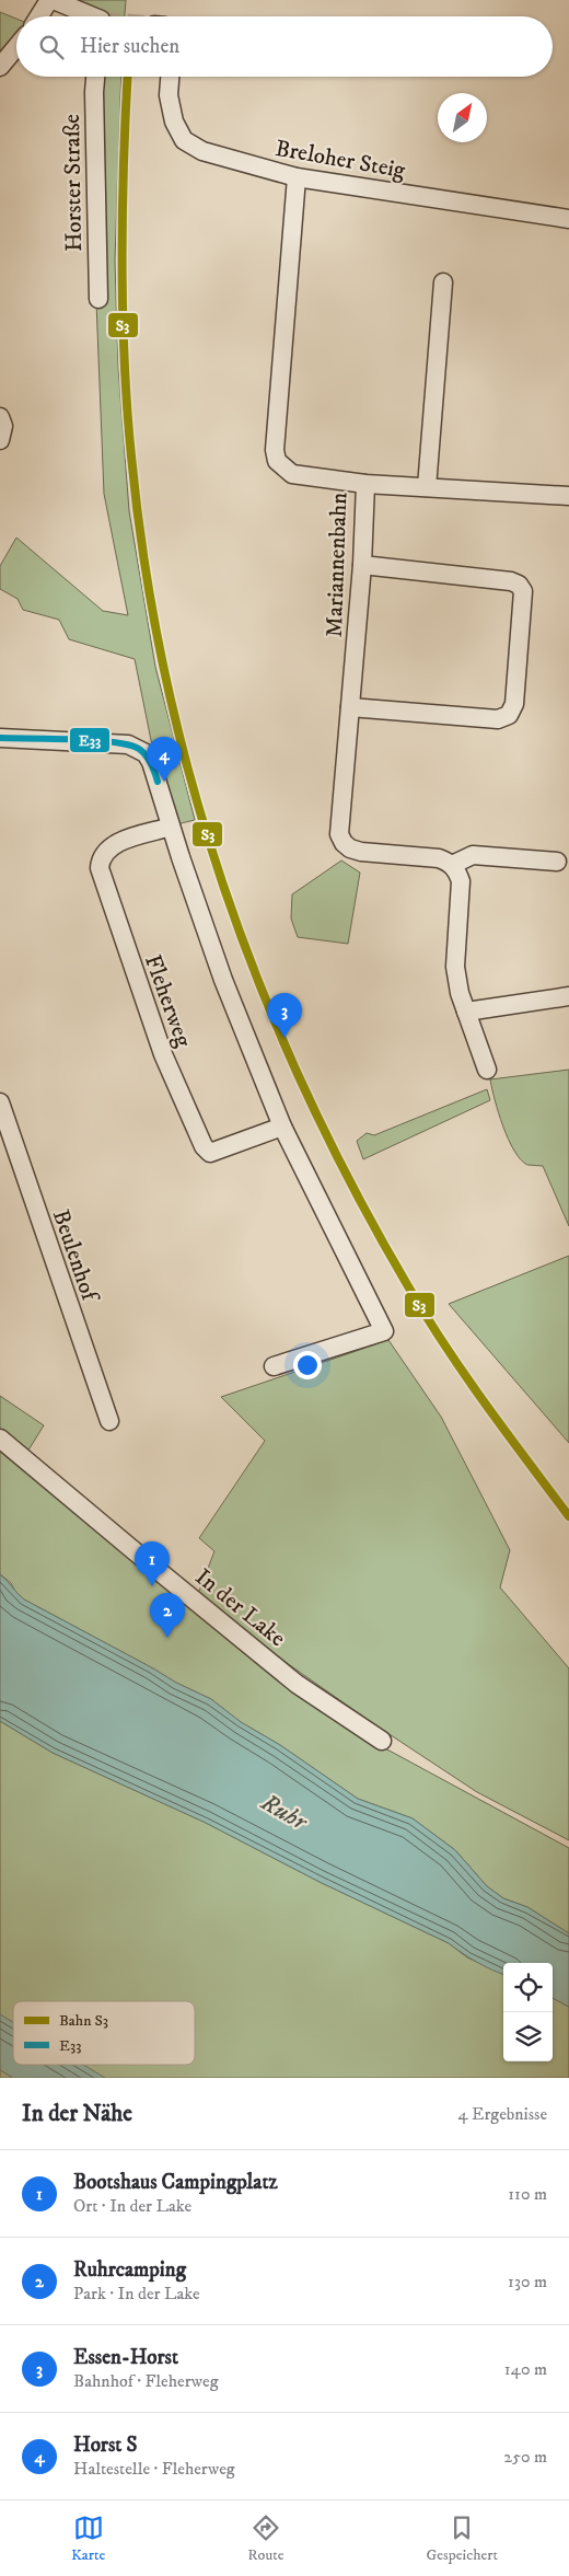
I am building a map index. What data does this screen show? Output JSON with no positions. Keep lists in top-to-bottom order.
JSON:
{
  "streets": {
    "street": [
      "Breloher Steig",
      "Horster Straße",
      "Mariannenbahn",
      "Fleherweg",
      "Beulenhof",
      "In der Lake"
    ]
  },
  "crossings": [
    ["Breloher Steig", "Mariannenbahn"]
  ],
  "water": ["Ruhr"],
  "lines": ["rail line S3", "transit line E33"],
  "legend": ["Bahn S3", "E33"],
  "north": "top right",
  "page": {
    "search": "Hier suchen",
    "pins": [
      "4",
      "3",
      "1",
      "2"
    ],
    "heading": ["In der Nähe", "4 Ergebnisse"],
    "list": [
      {
        "mark": "1",
        "name": "Bootshaus Campingplatz",
        "note": "Ort · In der Lake",
        "value": "110 m"
      },
      {
        "mark": "2",
        "name": "Ruhrcamping",
        "note": "Park · In der Lake",
        "value": "130 m"
      },
      {
        "mark": "3",
        "name": "Essen-Horst",
        "note": "Bahnhof · Fleherweg",
        "value": "140 m"
      },
      {
        "mark": "4",
        "name": "Horst S",
        "note": "Haltestelle · Fleherweg",
        "value": "250 m"
      }
    ],
    "nav": ["Karte", "Route", "Gespeichert"]
  }
}
